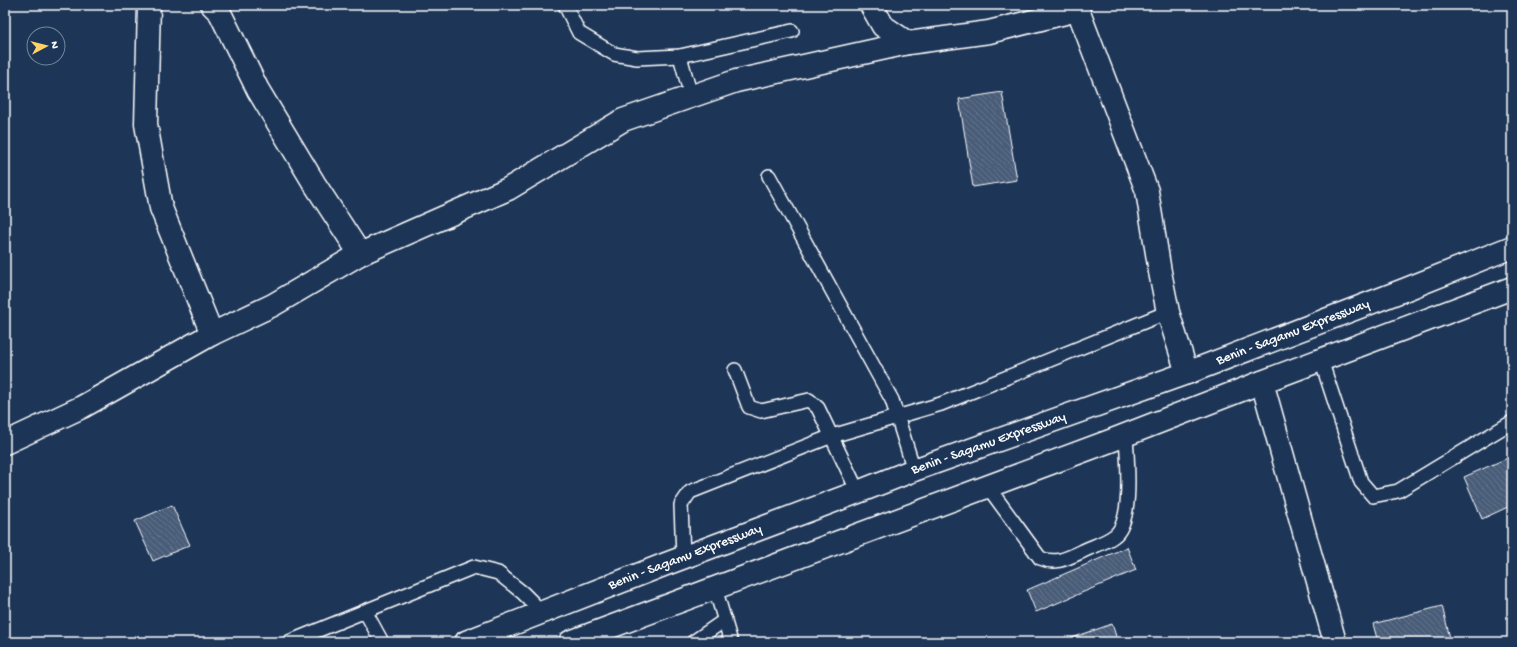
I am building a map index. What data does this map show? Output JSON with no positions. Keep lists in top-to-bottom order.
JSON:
{
  "streets": {
    "main road": ["Benin - Sagamu Expressway"]
  },
  "north": "right"
}
